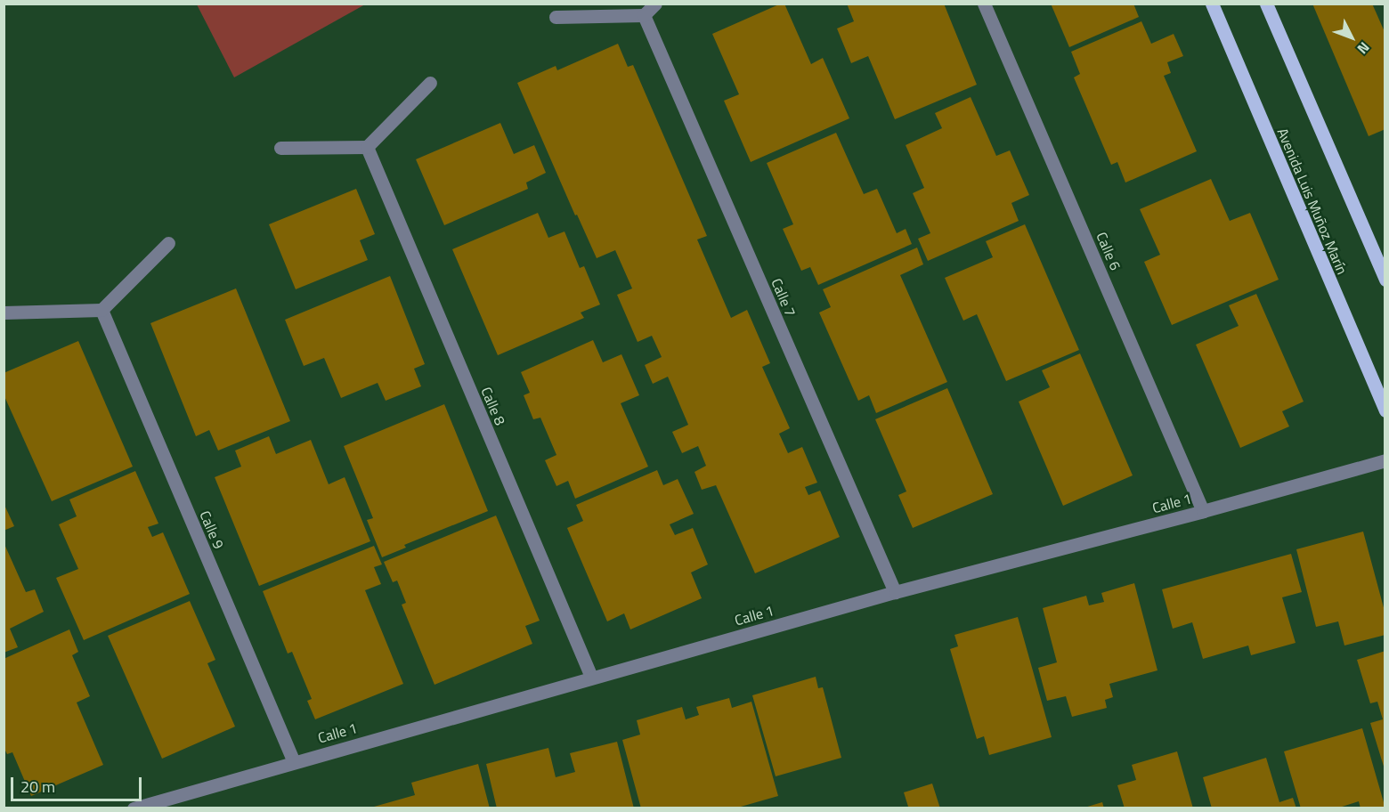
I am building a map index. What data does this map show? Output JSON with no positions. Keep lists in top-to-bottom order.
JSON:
{
  "streets": {
    "main road": ["Avenida Luis Muñoz Marín"],
    "street": [
      "Calle 6",
      "Calle 7",
      "Calle 8",
      "Calle 1",
      "Calle 9"
    ]
  },
  "crossings": [
    ["Calle 6", "Calle 1"],
    ["Calle 7", "Calle 1"],
    ["Calle 8", "Calle 1"],
    ["Calle 1", "Calle 9"]
  ],
  "scale_bar": "20 m",
  "north": "bottom right"
}
